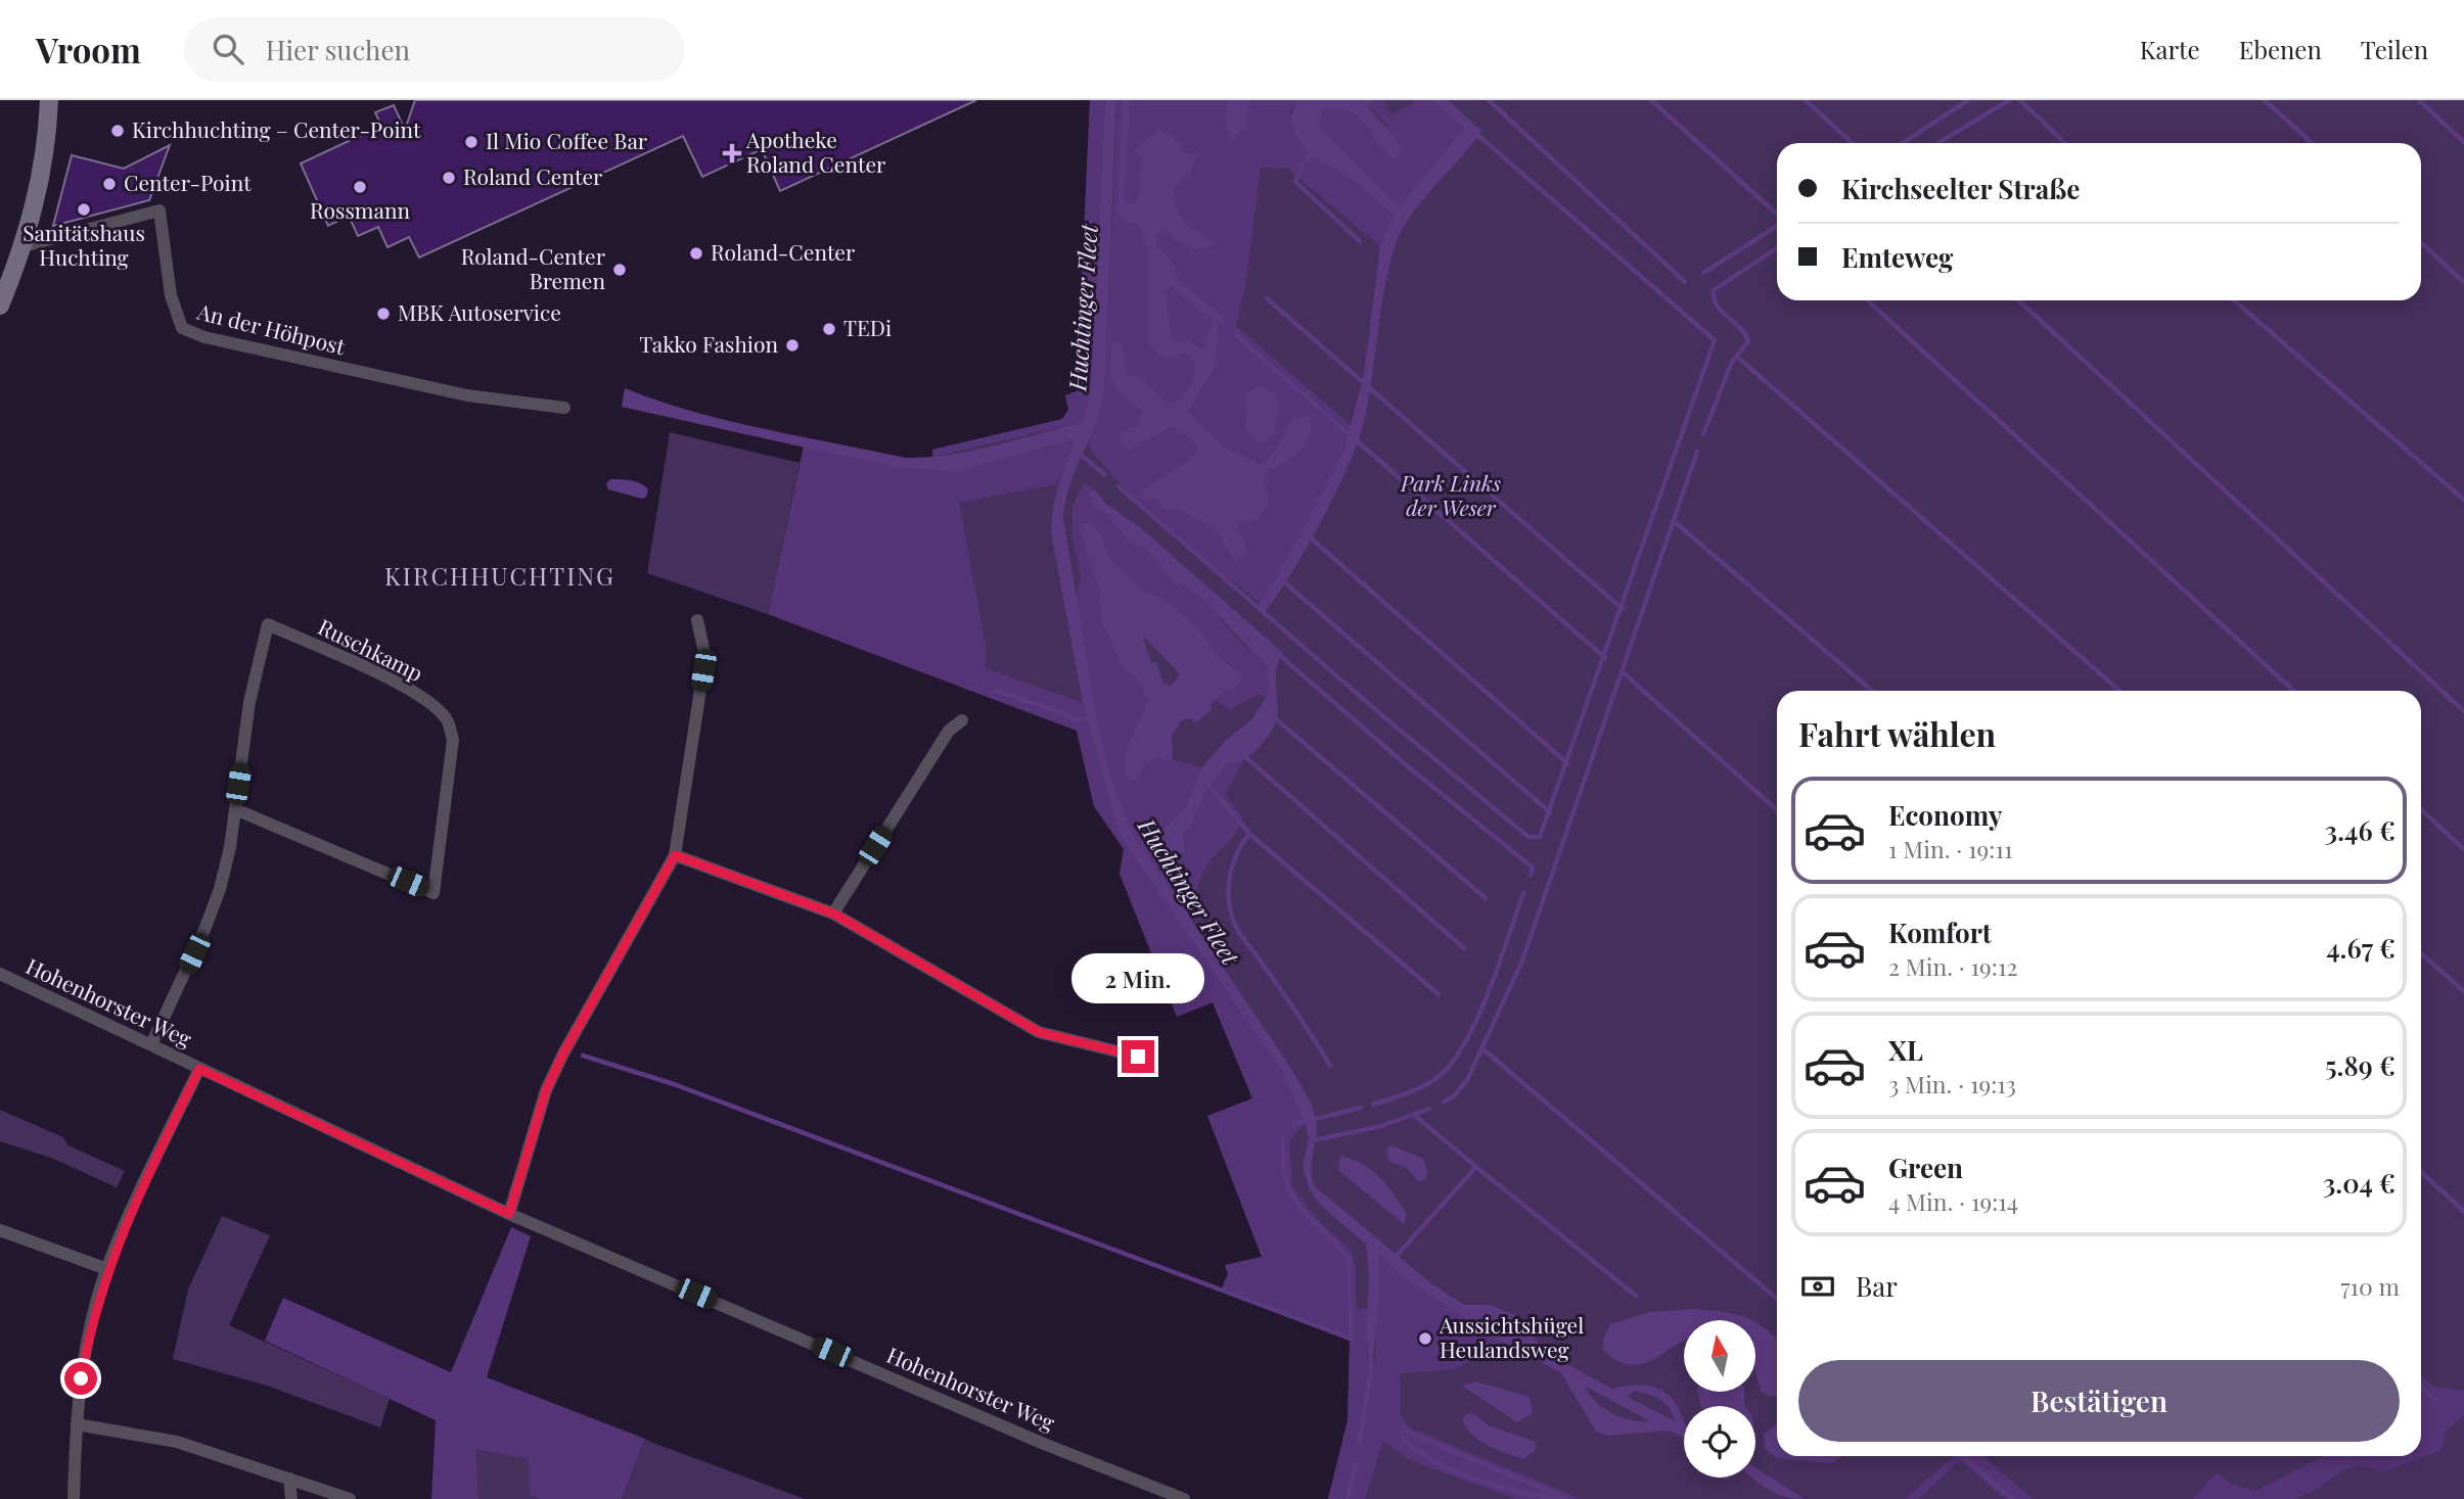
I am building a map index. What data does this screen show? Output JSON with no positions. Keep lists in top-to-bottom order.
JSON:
{
  "streets": {
    "street": ["An der Höhpost", "Ruschkamp", "Hohenhorster Weg"]
  },
  "districts": ["KIRCHHUCHTING"],
  "water": ["Huchtinger Fleet"],
  "parks": ["Park Links der Weser"],
  "places": {
    "other": [
      "Kirchhuchting – Center-Point",
      "Il Mio Coffee Bar",
      "Roland Center",
      "Center-Point",
      "Rossmann",
      "Sanitätshaus Huchting",
      "Roland-Center",
      "Roland-Center Bremen",
      "MBK Autoservice",
      "TEDi",
      "Takko Fashion",
      "Aussichtshügel Heulandsweg"
    ],
    "health": ["Apotheke Roland Center"]
  },
  "north": "top",
  "page": {
    "header": "Vroom",
    "search": "Hier suchen",
    "nav": ["Karte", "Ebenen", "Teilen"],
    "banner": ["Kirchseelter Straße", "Emteweg"],
    "heading": "Fahrt wählen",
    "list": [
      {
        "name": "Economy",
        "note": "1 Min. · 19:11",
        "value": "3.46 €"
      },
      {
        "name": "Komfort",
        "note": "2 Min. · 19:12",
        "value": "4.67 €"
      },
      {
        "name": "XL",
        "note": "3 Min. · 19:13",
        "value": "5.89 €"
      },
      {
        "name": "Green",
        "note": "4 Min. · 19:14",
        "value": "3.04 €"
      }
    ],
    "bubble": "2 Min.",
    "pay": ["Bar", "710 m"],
    "buttons": "Bestätigen"
  }
}
